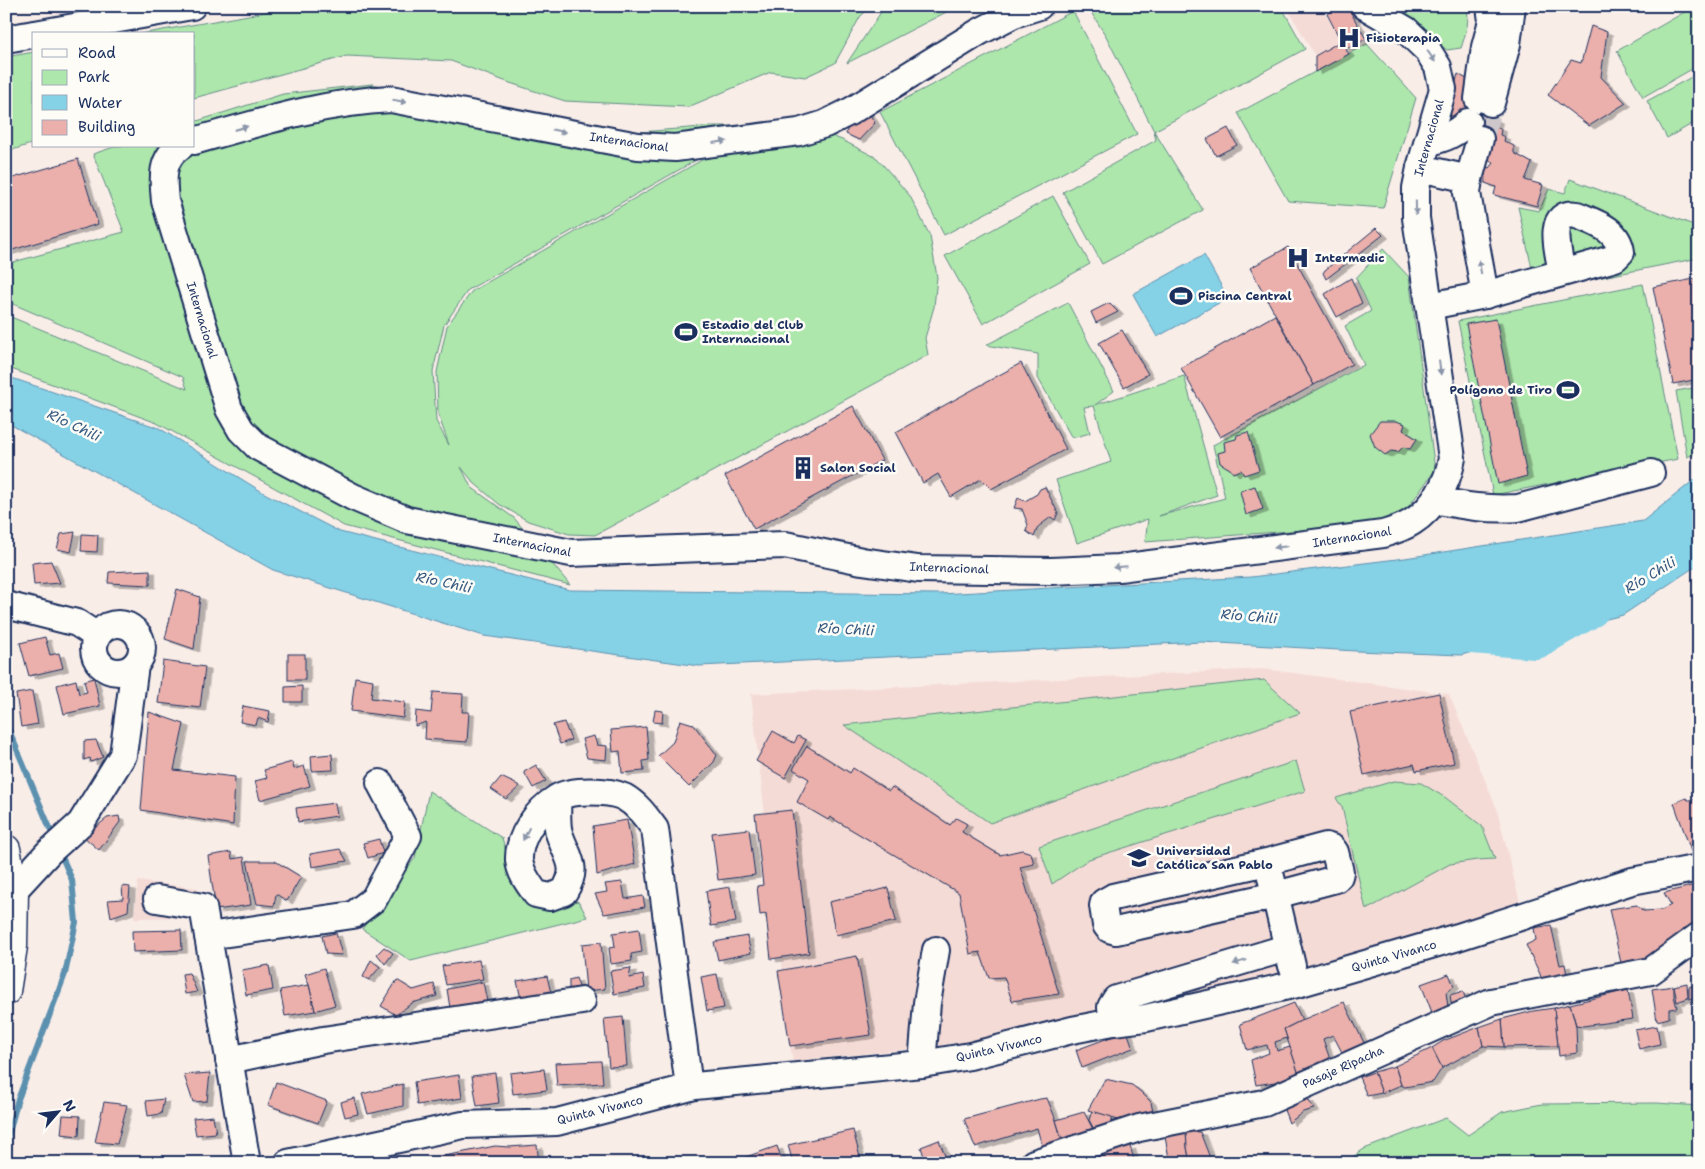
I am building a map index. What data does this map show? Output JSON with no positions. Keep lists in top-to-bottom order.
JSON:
{
  "streets": {
    "street": ["Internacional", "Quinta Vivanco", "Pasaje Ripacha"]
  },
  "water": ["Río Chili"],
  "places": {
    "hospital": ["Fisioterapia", "Intermedic"],
    "sports": ["Piscina Central", "Estadio del Club Internacional", "Polígono de Tiro"],
    "building": ["Salon Social"],
    "school or university": ["Universidad Católica San Pablo"]
  },
  "legend": [
    "Road",
    "Park",
    "Water",
    "Building"
  ],
  "north": "top right"
}
